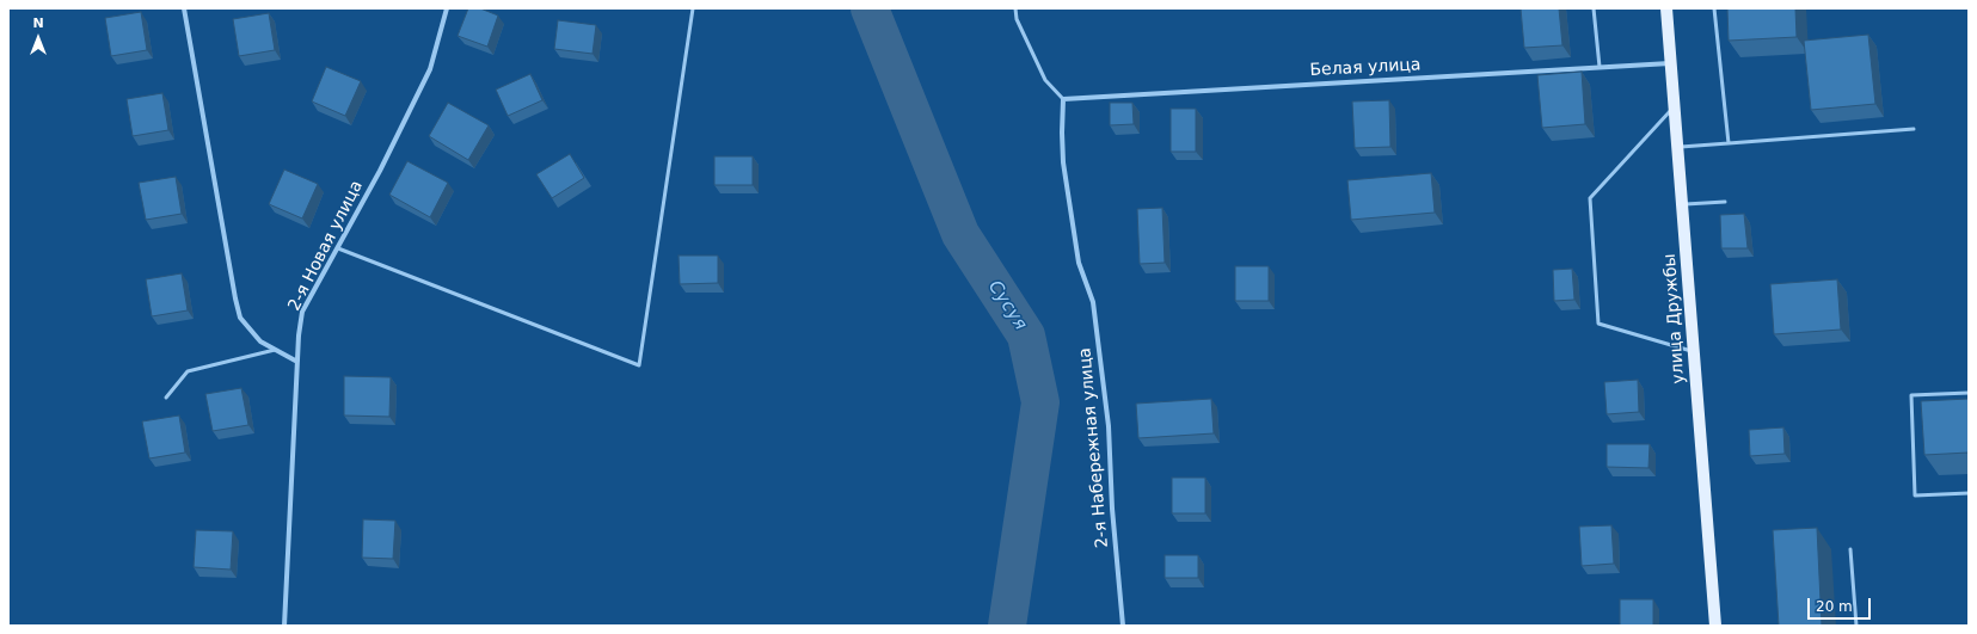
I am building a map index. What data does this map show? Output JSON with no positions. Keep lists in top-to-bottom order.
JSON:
{
  "streets": {
    "main road": ["улица Дружбы"],
    "street": ["Белая улица", "2-я Новая улица", "2-я Набережная улица"]
  },
  "crossings": [
    ["Белая улица", "улица Дружбы"],
    ["Белая улица", "2-я Набережная улица"]
  ],
  "water": ["Сусуя"],
  "scale_bar": "20 m",
  "north": "top"
}
